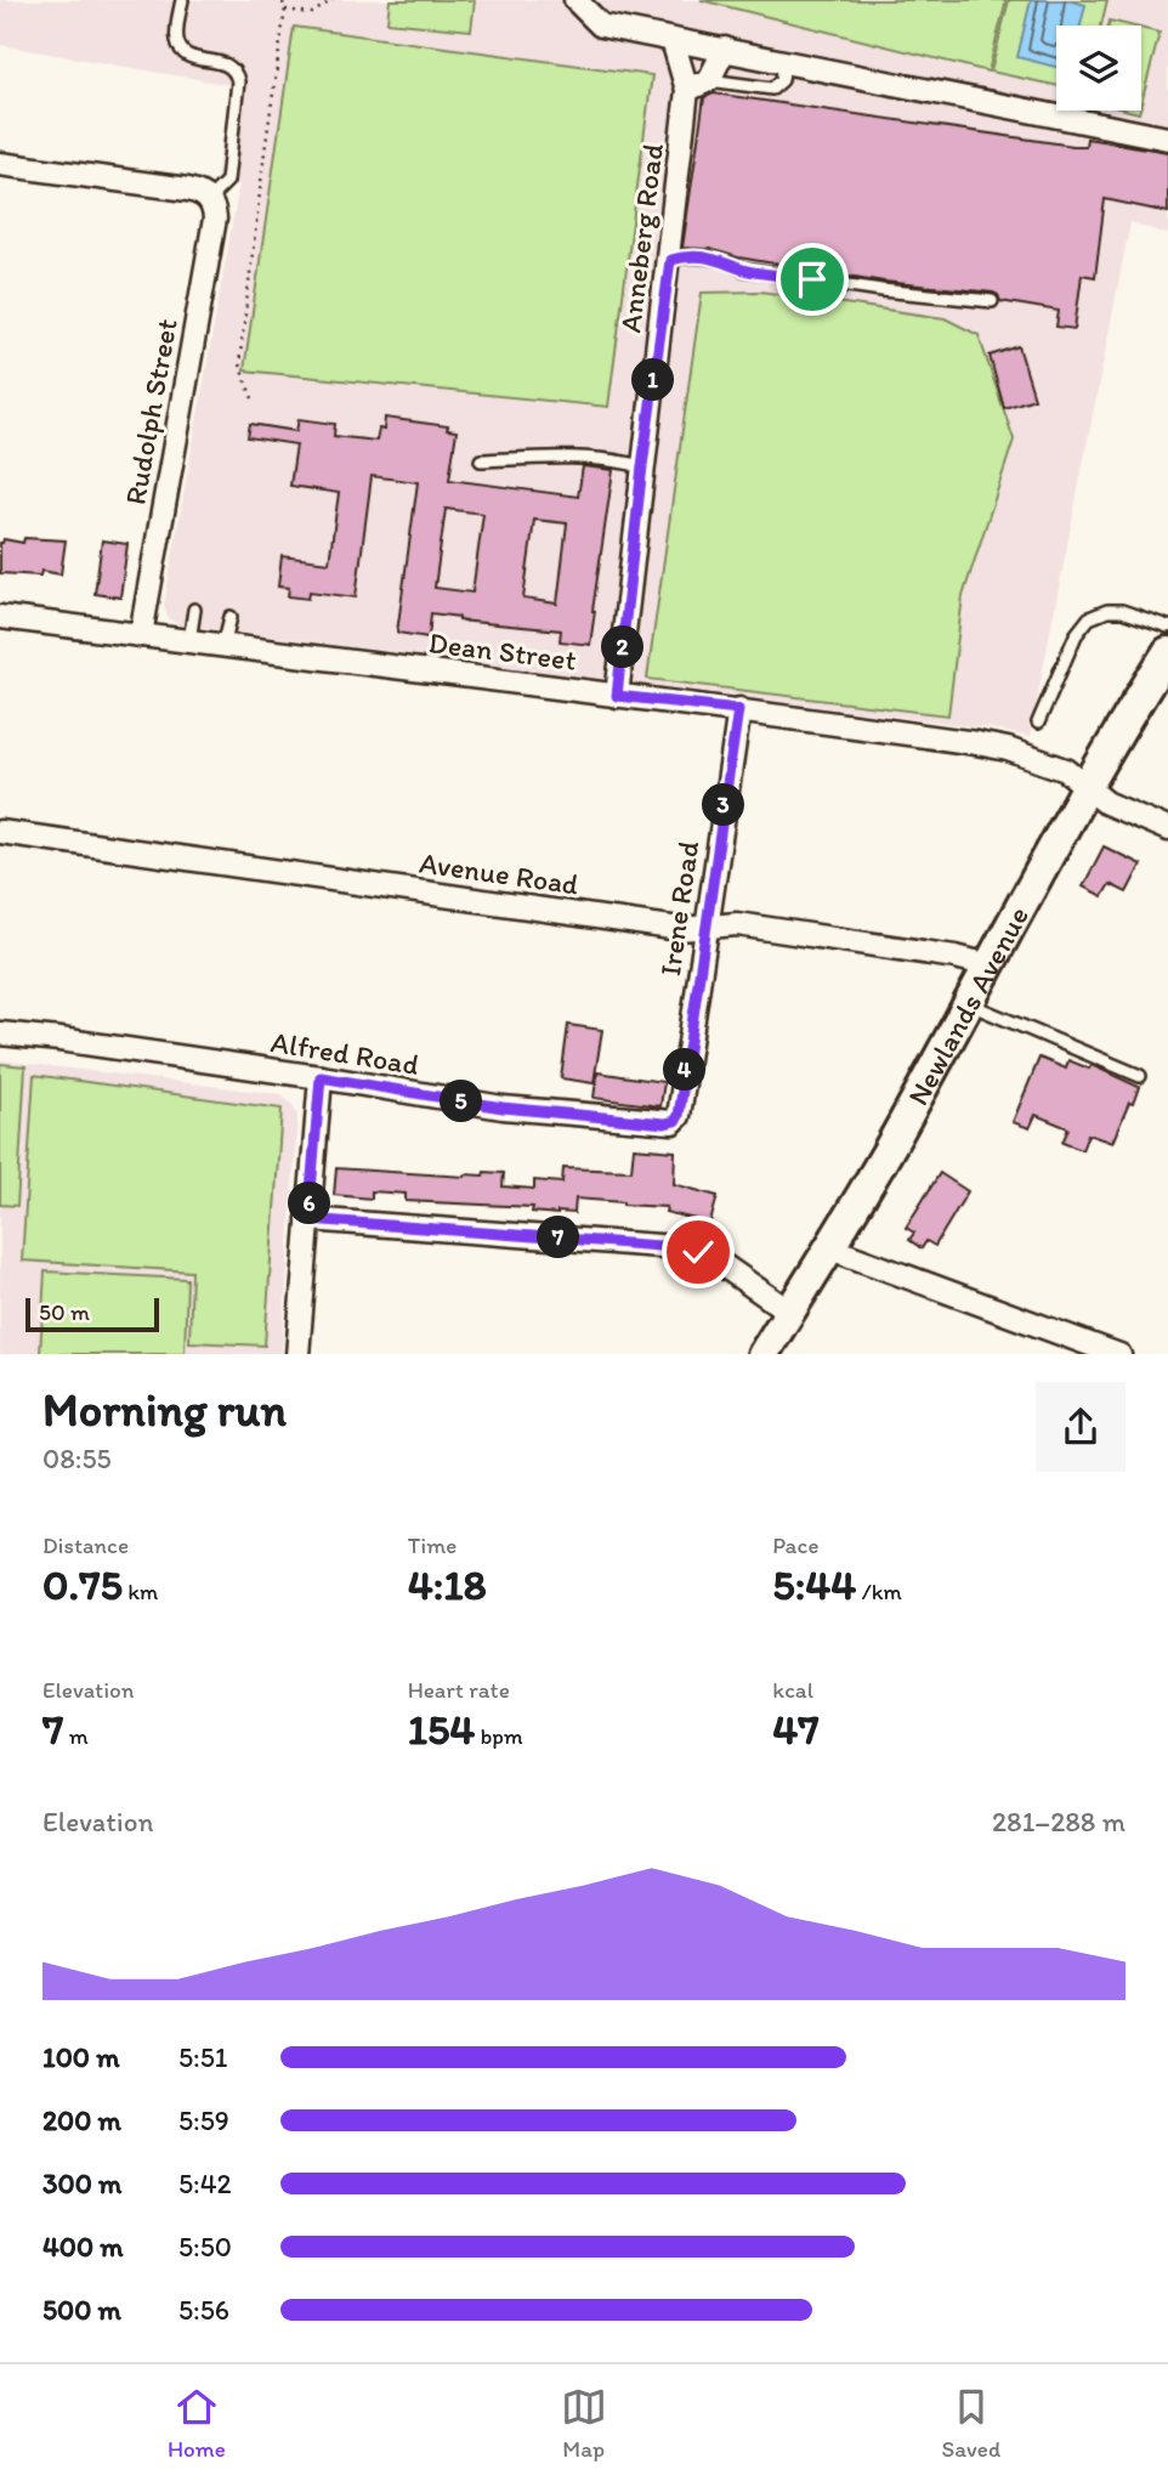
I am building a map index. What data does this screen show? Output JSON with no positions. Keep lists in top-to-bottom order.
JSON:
{
  "streets": {
    "main road": ["Newlands Avenue"],
    "street": [
      "Anneberg Road",
      "Rudolph Street",
      "Dean Street",
      "Avenue Road",
      "Irene Road",
      "Alfred Road"
    ]
  },
  "crossings": [
    ["Anneberg Road", "Dean Street"],
    ["Rudolph Street", "Dean Street"],
    ["Dean Street", "Irene Road"],
    ["Dean Street", "Newlands Avenue"],
    ["Avenue Road", "Irene Road"],
    ["Avenue Road", "Newlands Avenue"],
    ["Irene Road", "Alfred Road"]
  ],
  "scale_bar": "50 m",
  "page": {
    "pins": [
      "1",
      "2",
      "3",
      "4",
      "5",
      "6",
      "7"
    ],
    "scale": "50 m",
    "heading": ["Morning run", "08:55"],
    "stats": [
      ["Distance", "0.75 km"],
      ["Time", "4:18"],
      ["Pace", "5:44 /km"],
      ["Elevation", "7 m"],
      ["Heart rate", "154 bpm"],
      ["kcal", "47"]
    ],
    "chart": ["Elevation", "281–288 m"],
    "list": [
      {
        "name": "100 m",
        "note": "5:51"
      },
      {
        "name": "200 m",
        "note": "5:59"
      },
      {
        "name": "300 m",
        "note": "5:42"
      },
      {
        "name": "400 m",
        "note": "5:50"
      },
      {
        "name": "500 m",
        "note": "5:56"
      }
    ],
    "tabs": ["Home", "Map", "Saved"]
  }
}
